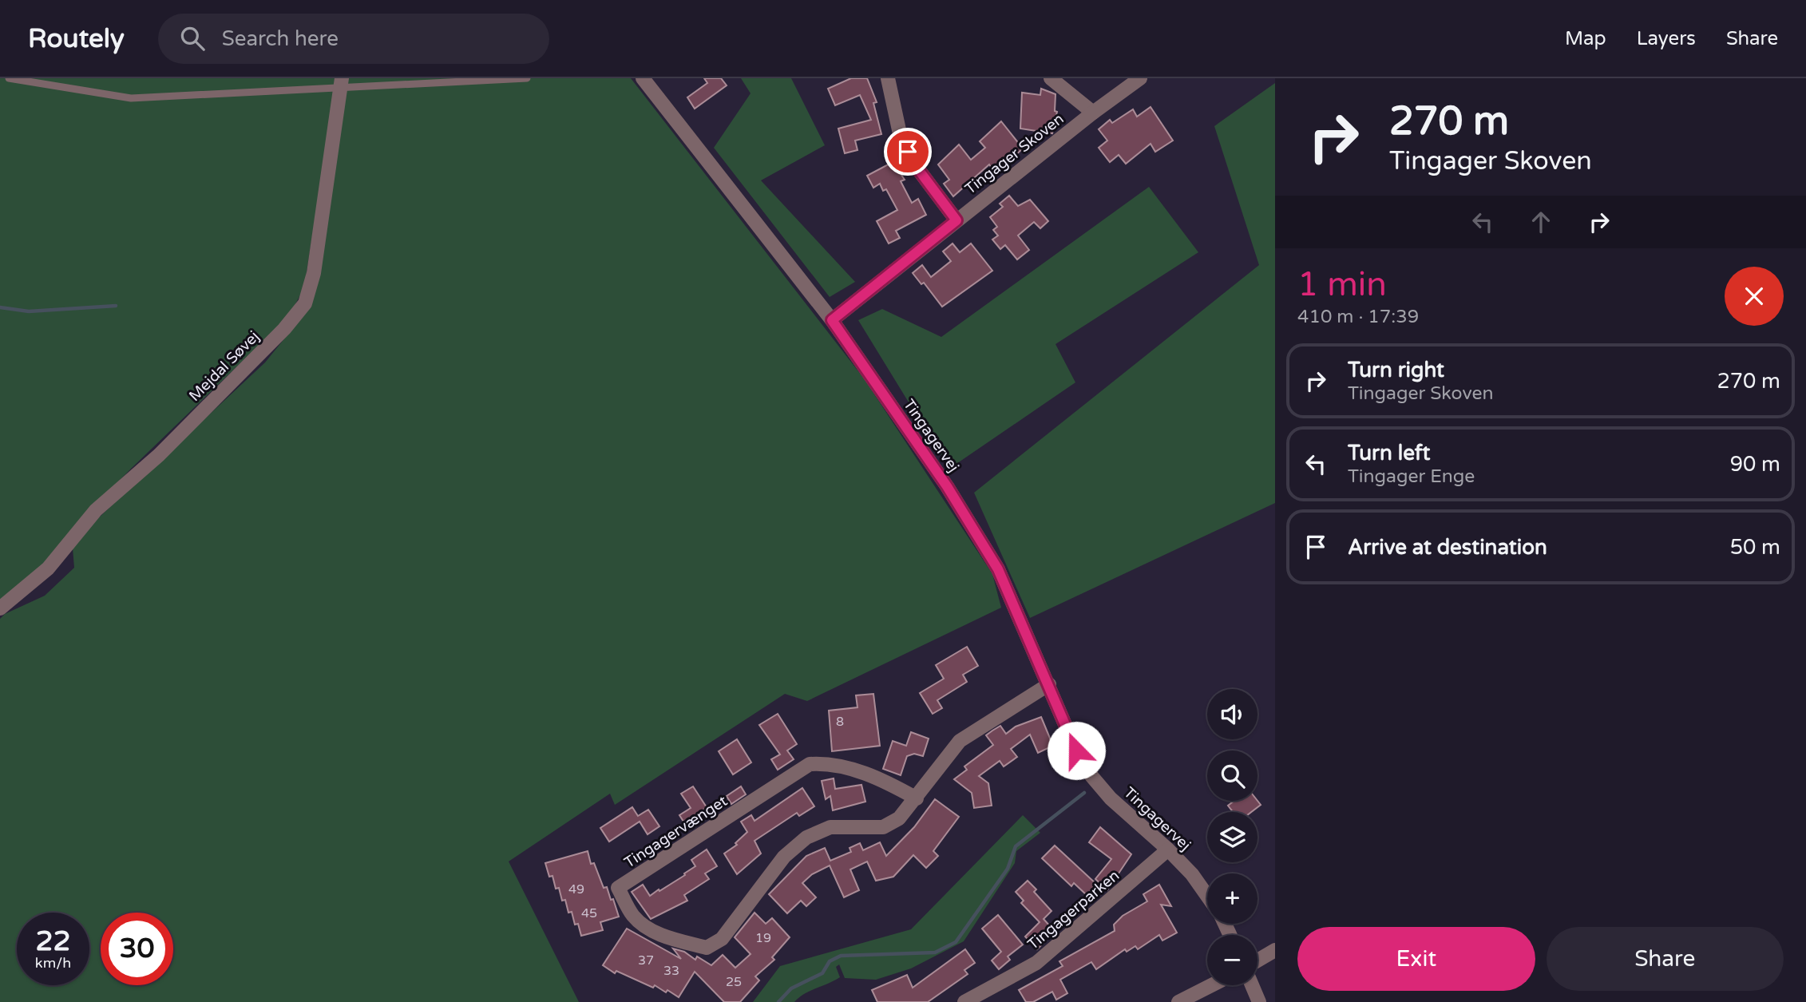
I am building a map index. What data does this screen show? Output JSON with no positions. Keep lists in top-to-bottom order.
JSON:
{
  "streets": {
    "street": [
      "Tingager Skoven",
      "Mejdal Søvej",
      "Tingagervej",
      "Tingagervænget",
      "Tingagerparken"
    ]
  },
  "crossings": [
    ["Tingager Skoven", "Tingagervej"],
    ["Tingagervej", "Tingagervænget"],
    ["Tingagervej", "Tingagerparken"]
  ],
  "house_numbers": [
    "8",
    "49",
    "45",
    "19",
    "37",
    "33",
    "25"
  ],
  "page": {
    "header": "Routely",
    "search": "Search here",
    "nav": ["Map", "Layers", "Share"],
    "turn": ["270 m", "Tingager Skoven"],
    "heading": ["1 min", "410 m · 17:39"],
    "list": [
      {
        "name": "Turn right",
        "note": "Tingager Skoven",
        "value": "270 m"
      },
      {
        "name": "Turn left",
        "note": "Tingager Enge",
        "value": "90 m"
      },
      {
        "name": "Arrive at destination",
        "value": "50 m"
      }
    ],
    "map_buttons": ["+", "−"],
    "speed": "22 km/h",
    "limit": "30",
    "buttons": ["Exit", "Share"]
  }
}
